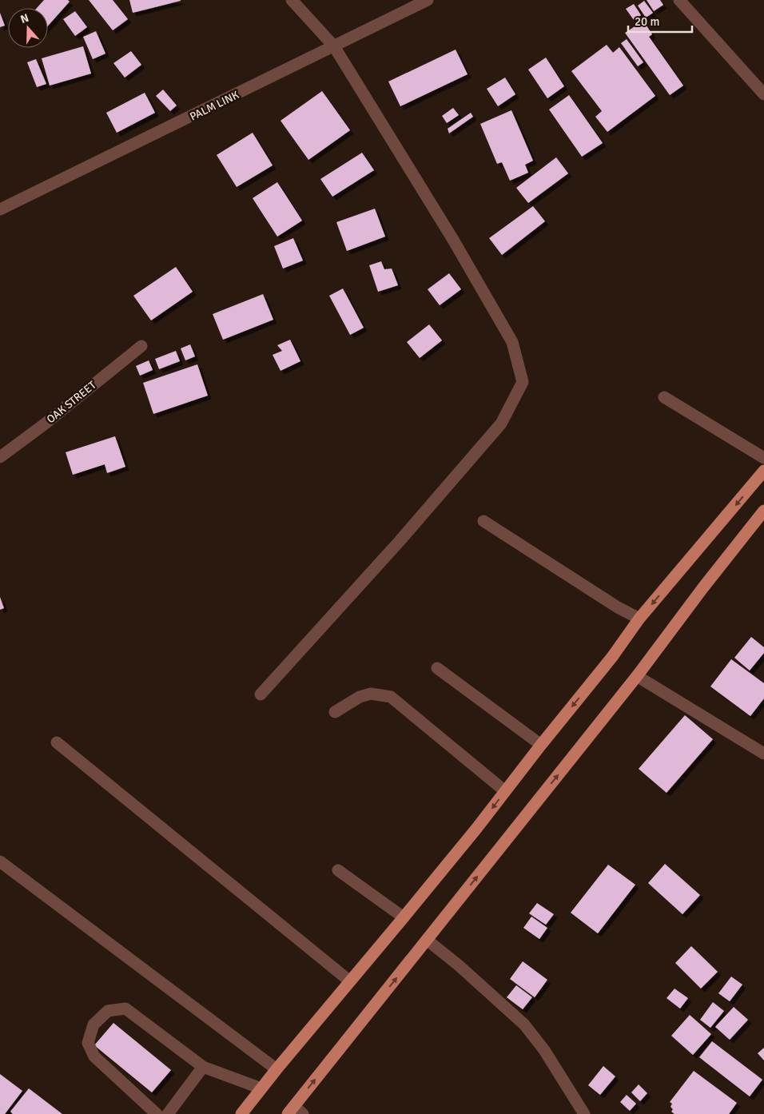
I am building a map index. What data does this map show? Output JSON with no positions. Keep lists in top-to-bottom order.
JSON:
{
  "streets": {
    "street": ["PALM LINK", "OAK STREET"]
  },
  "scale_bar": "20 m",
  "north": "top"
}
